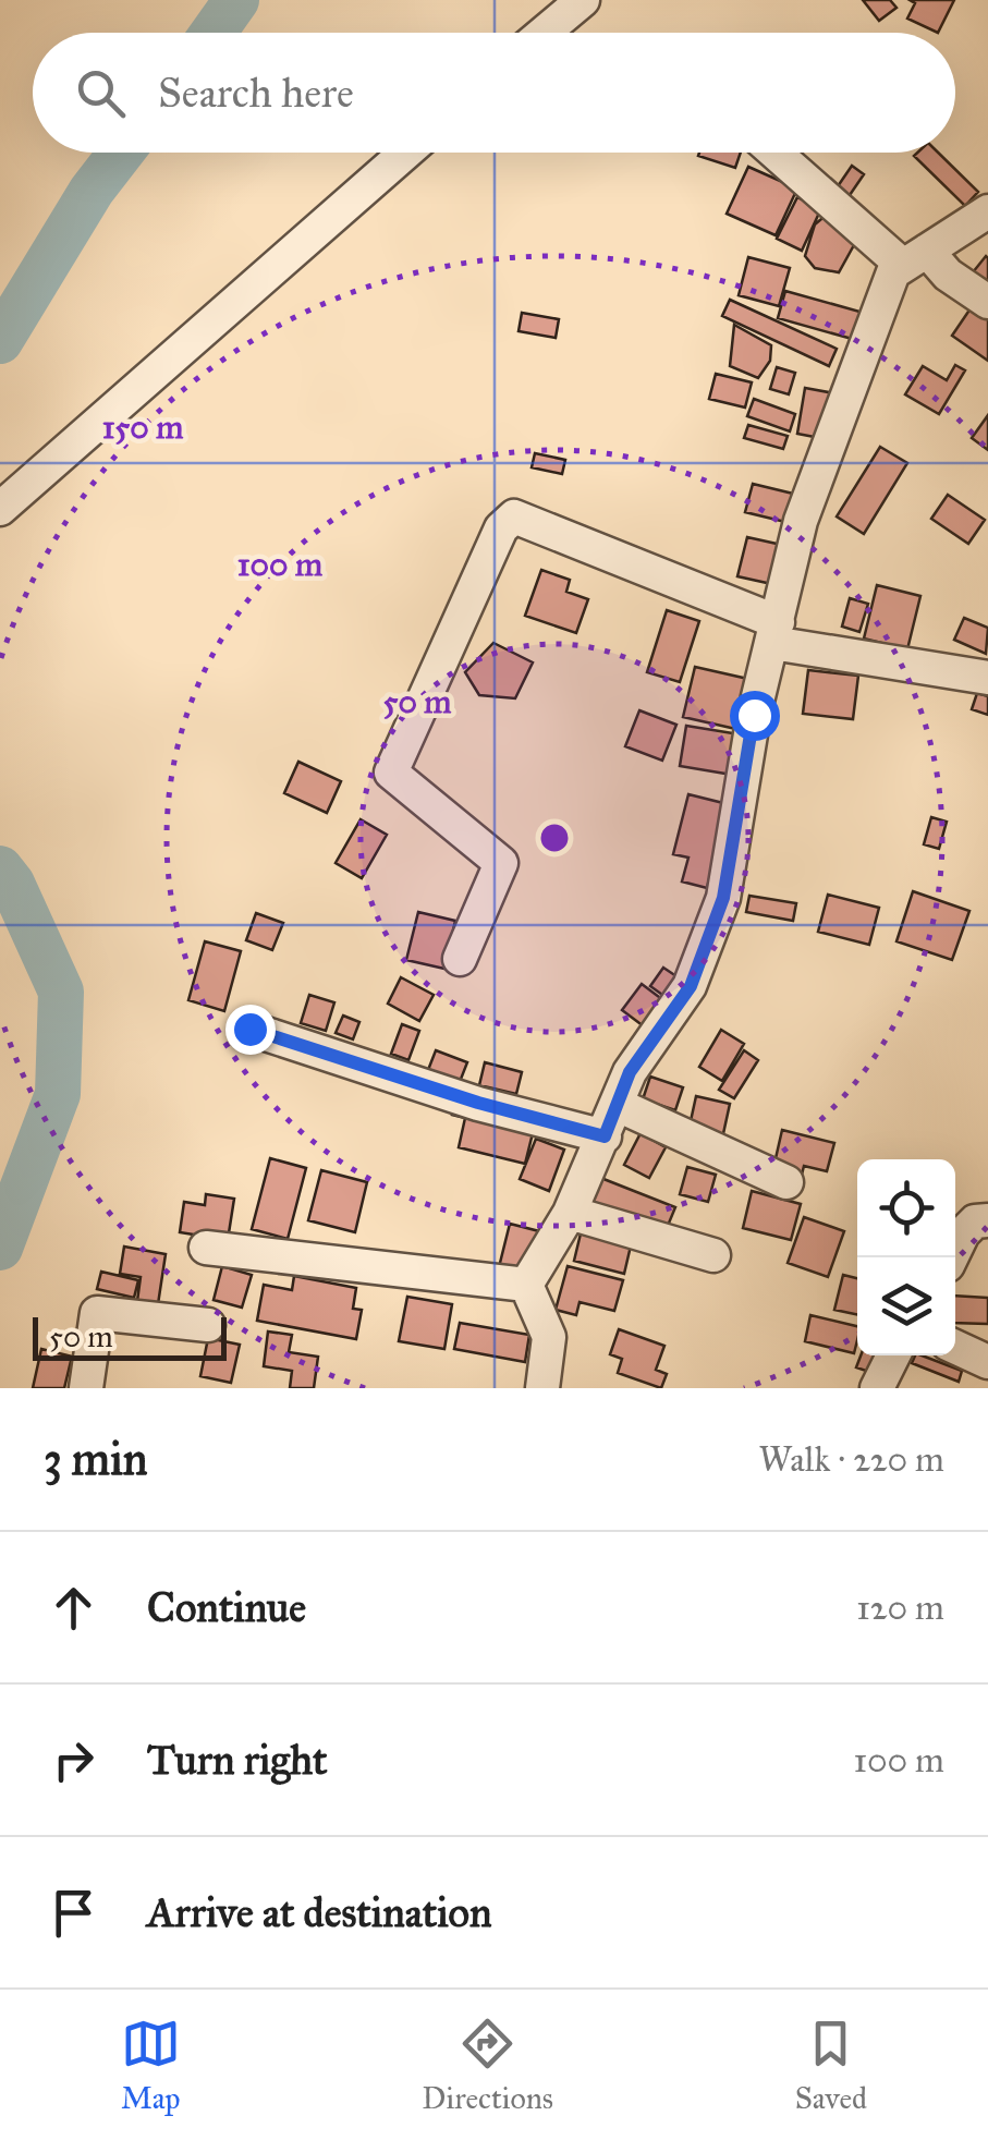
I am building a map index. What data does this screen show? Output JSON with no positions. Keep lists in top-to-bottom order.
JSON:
{
  "scale_bar": "50 m",
  "page": {
    "search": "Search here",
    "scale": "50 m",
    "heading": ["3 min", "Walk · 220 m"],
    "list": [
      ["Continue", "120 m"],
      ["Turn right", "100 m"],
      "Arrive at destination"
    ],
    "nav": ["Map", "Directions", "Saved"]
  },
  "rings": ["150 m", "100 m", "50 m"]
}
